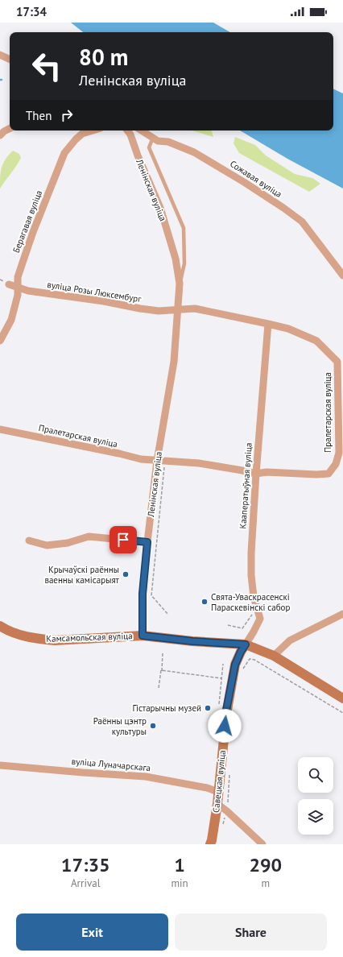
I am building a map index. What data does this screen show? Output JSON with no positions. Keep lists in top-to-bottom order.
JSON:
{
  "streets": {
    "main road": ["Камсамольская вуліца", "Савецкая вуліца"],
    "street": [
      "Сожавая вуліца",
      "Ленінская вуліца",
      "Берагавая вуліца",
      "вуліца Розы Люксембург",
      "Пралетарская вуліца",
      "Кааператыўная вуліца",
      "вуліца Луначарскага"
    ]
  },
  "crossings": [
    ["Ленінская вуліца", "вуліца Розы Люксембург"],
    ["Ленінская вуліца", "Пралетарская вуліца"],
    ["Ленінская вуліца", "Камсамольская вуліца"],
    ["Берагавая вуліца", "вуліца Розы Люксембург"],
    ["вуліца Розы Люксембург", "Пралетарская вуліца"],
    ["Пралетарская вуліца", "Кааператыўная вуліца"],
    ["Кааператыўная вуліца", "Савецкая вуліца"],
    ["вуліца Луначарскага", "Савецкая вуліца"]
  ],
  "places": [
    "Крычаўскі раённы ваенны камісарыят",
    "Свята-Уваскрасенскі Параскевінскі сабор",
    "Гістарычны музей",
    "Раённы цэнтр культуры"
  ],
  "page": {
    "status": "17:34",
    "turn": ["80 m", "Ленінская вуліца"],
    "then": "Then",
    "eta": [
      "17:35",
      "Arrival",
      "1",
      "min",
      "290",
      "m"
    ],
    "buttons": ["Exit", "Share"]
  }
}
